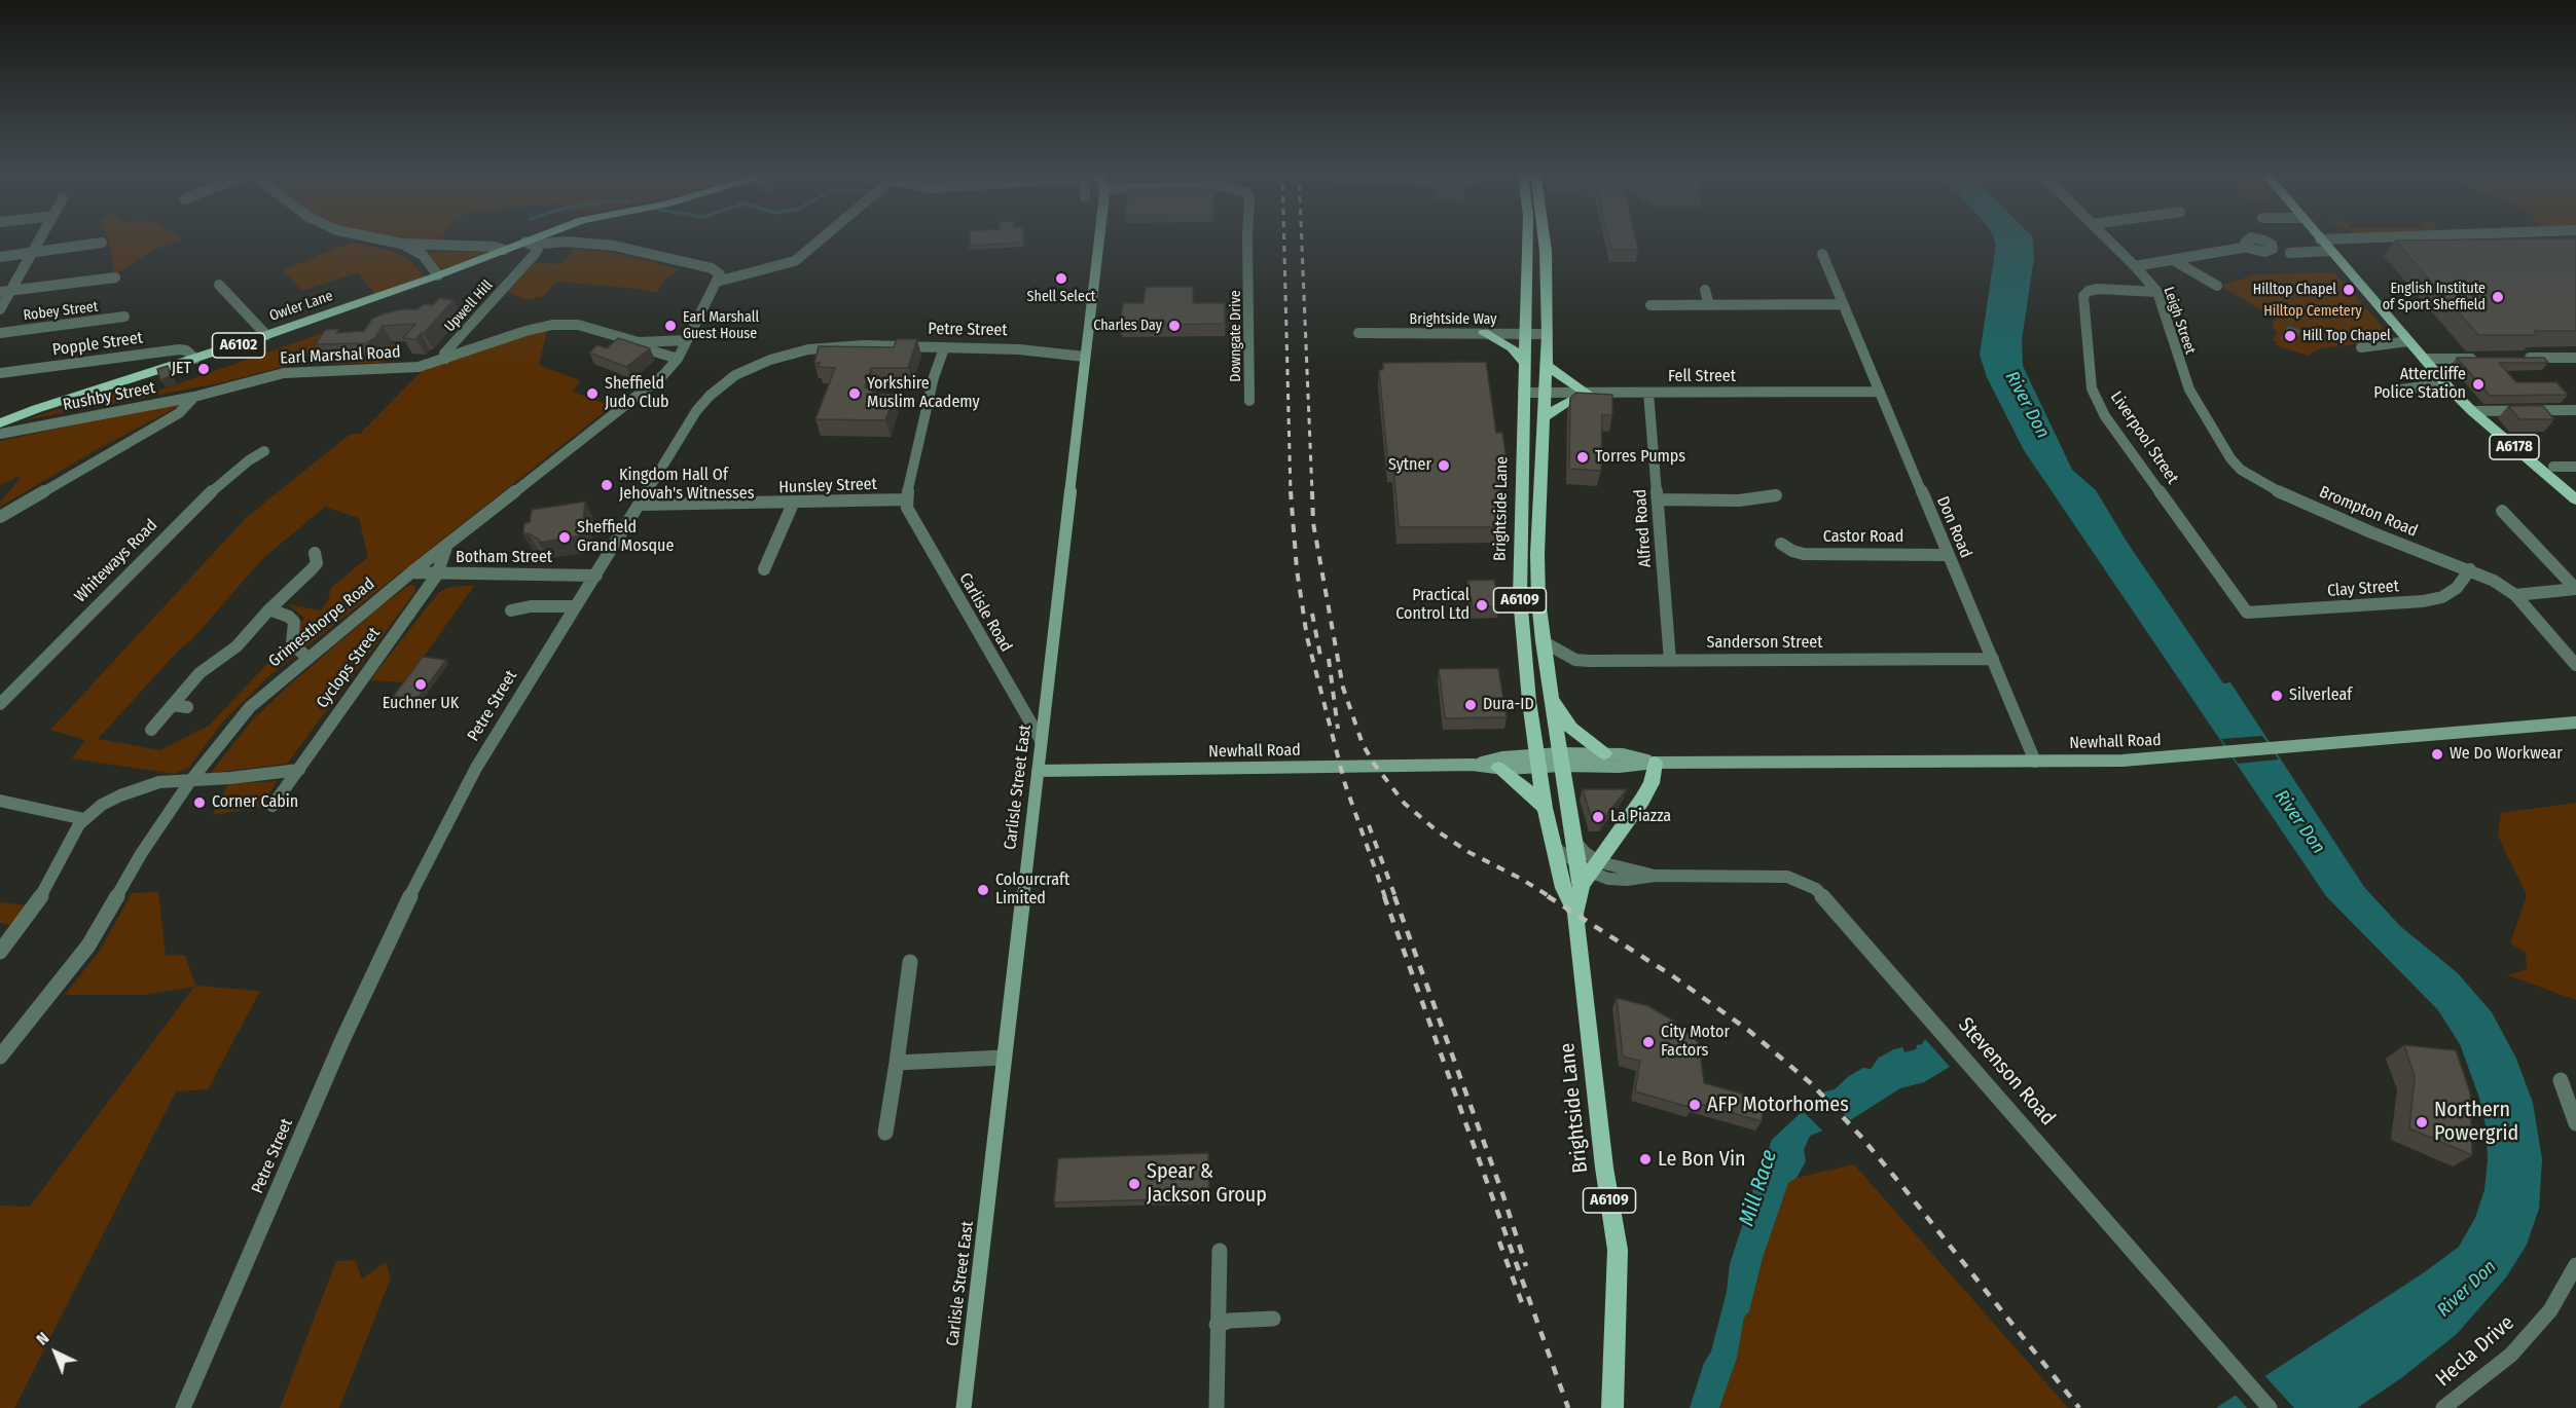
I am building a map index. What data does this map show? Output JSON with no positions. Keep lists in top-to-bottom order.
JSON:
{
  "streets": {
    "main road": [
      "Owler Lane",
      "A6102",
      "A6178",
      "Brightside Lane",
      "A6109",
      "Newhall Road",
      "Carlisle Street East"
    ],
    "street": [
      "Upwell Hill",
      "Robey Street",
      "Brightside Way",
      "Leigh Street",
      "Petre Street",
      "Downgate Drive",
      "Popple Street",
      "Earl Marshal Road",
      "Fell Street",
      "Rushby Street",
      "Liverpool Street",
      "Hunsley Street",
      "Brompton Road",
      "Don Road",
      "Alfred Road",
      "Castor Road",
      "Botham Street",
      "Whiteways Road",
      "Clay Street",
      "Carlisle Road",
      "Grimesthorpe Road",
      "Sanderson Street",
      "Cyclops Street",
      "Stevenson Road",
      "Hecla Drive"
    ]
  },
  "crossings": [
    ["Owler Lane", "Popple Street"],
    ["Owler Lane", "A6102"],
    ["Owler Lane", "Rushby Street"],
    ["Upwell Hill", "A6102"],
    ["Upwell Hill", "Earl Marshal Road"],
    ["Brightside Way", "Brightside Lane"],
    ["Leigh Street", "Liverpool Street"],
    ["Leigh Street", "Brompton Road"],
    ["Petre Street", "Hunsley Street"],
    ["Petre Street", "Botham Street"],
    ["Petre Street", "Carlisle Street East"],
    ["Earl Marshal Road", "Rushby Street"],
    ["Earl Marshal Road", "Grimesthorpe Road"],
    ["Fell Street", "Brightside Lane"],
    ["Fell Street", "Don Road"],
    ["Fell Street", "Alfred Road"],
    ["Liverpool Street", "Clay Street"],
    ["Hunsley Street", "Carlisle Road"],
    ["Brightside Lane", "Sanderson Street"],
    ["Brightside Lane", "Newhall Road"],
    ["Brightside Lane", "Stevenson Road"],
    ["Brompton Road", "Clay Street"],
    ["Don Road", "Castor Road"],
    ["Don Road", "Sanderson Street"],
    ["Don Road", "Newhall Road"],
    ["Alfred Road", "Sanderson Street"],
    ["Botham Street", "Grimesthorpe Road"],
    ["Botham Street", "Cyclops Street"],
    ["Carlisle Road", "Carlisle Street East"],
    ["Grimesthorpe Road", "Cyclops Street"],
    ["Newhall Road", "Carlisle Street East"]
  ],
  "water": ["River Don", "Mill Race"],
  "parks": ["Hilltop Cemetery"],
  "places": [
    "Shell Select",
    "Hilltop Chapel",
    "English Institute of Sport Sheffield",
    "Earl Marshall Guest House",
    "Charles Day",
    "Hill Top Chapel",
    "JET",
    "Attercliffe Police Station",
    "Sheffield Judo Club",
    "Yorkshire Muslim Academy",
    "Torres Pumps",
    "Sytner",
    "Kingdom Hall Of Jehovah's Witnesses",
    "Sheffield Grand Mosque",
    "Practical Control Ltd",
    "Euchner UK",
    "Silverleaf",
    "Dura-ID",
    "We Do Workwear",
    "Corner Cabin",
    "La Piazza",
    "Colourcraft Limited",
    "City Motor Factors",
    "AFP Motorhomes",
    "Northern Powergrid",
    "Le Bon Vin",
    "Spear & Jackson Group"
  ],
  "north": "top left"
}
